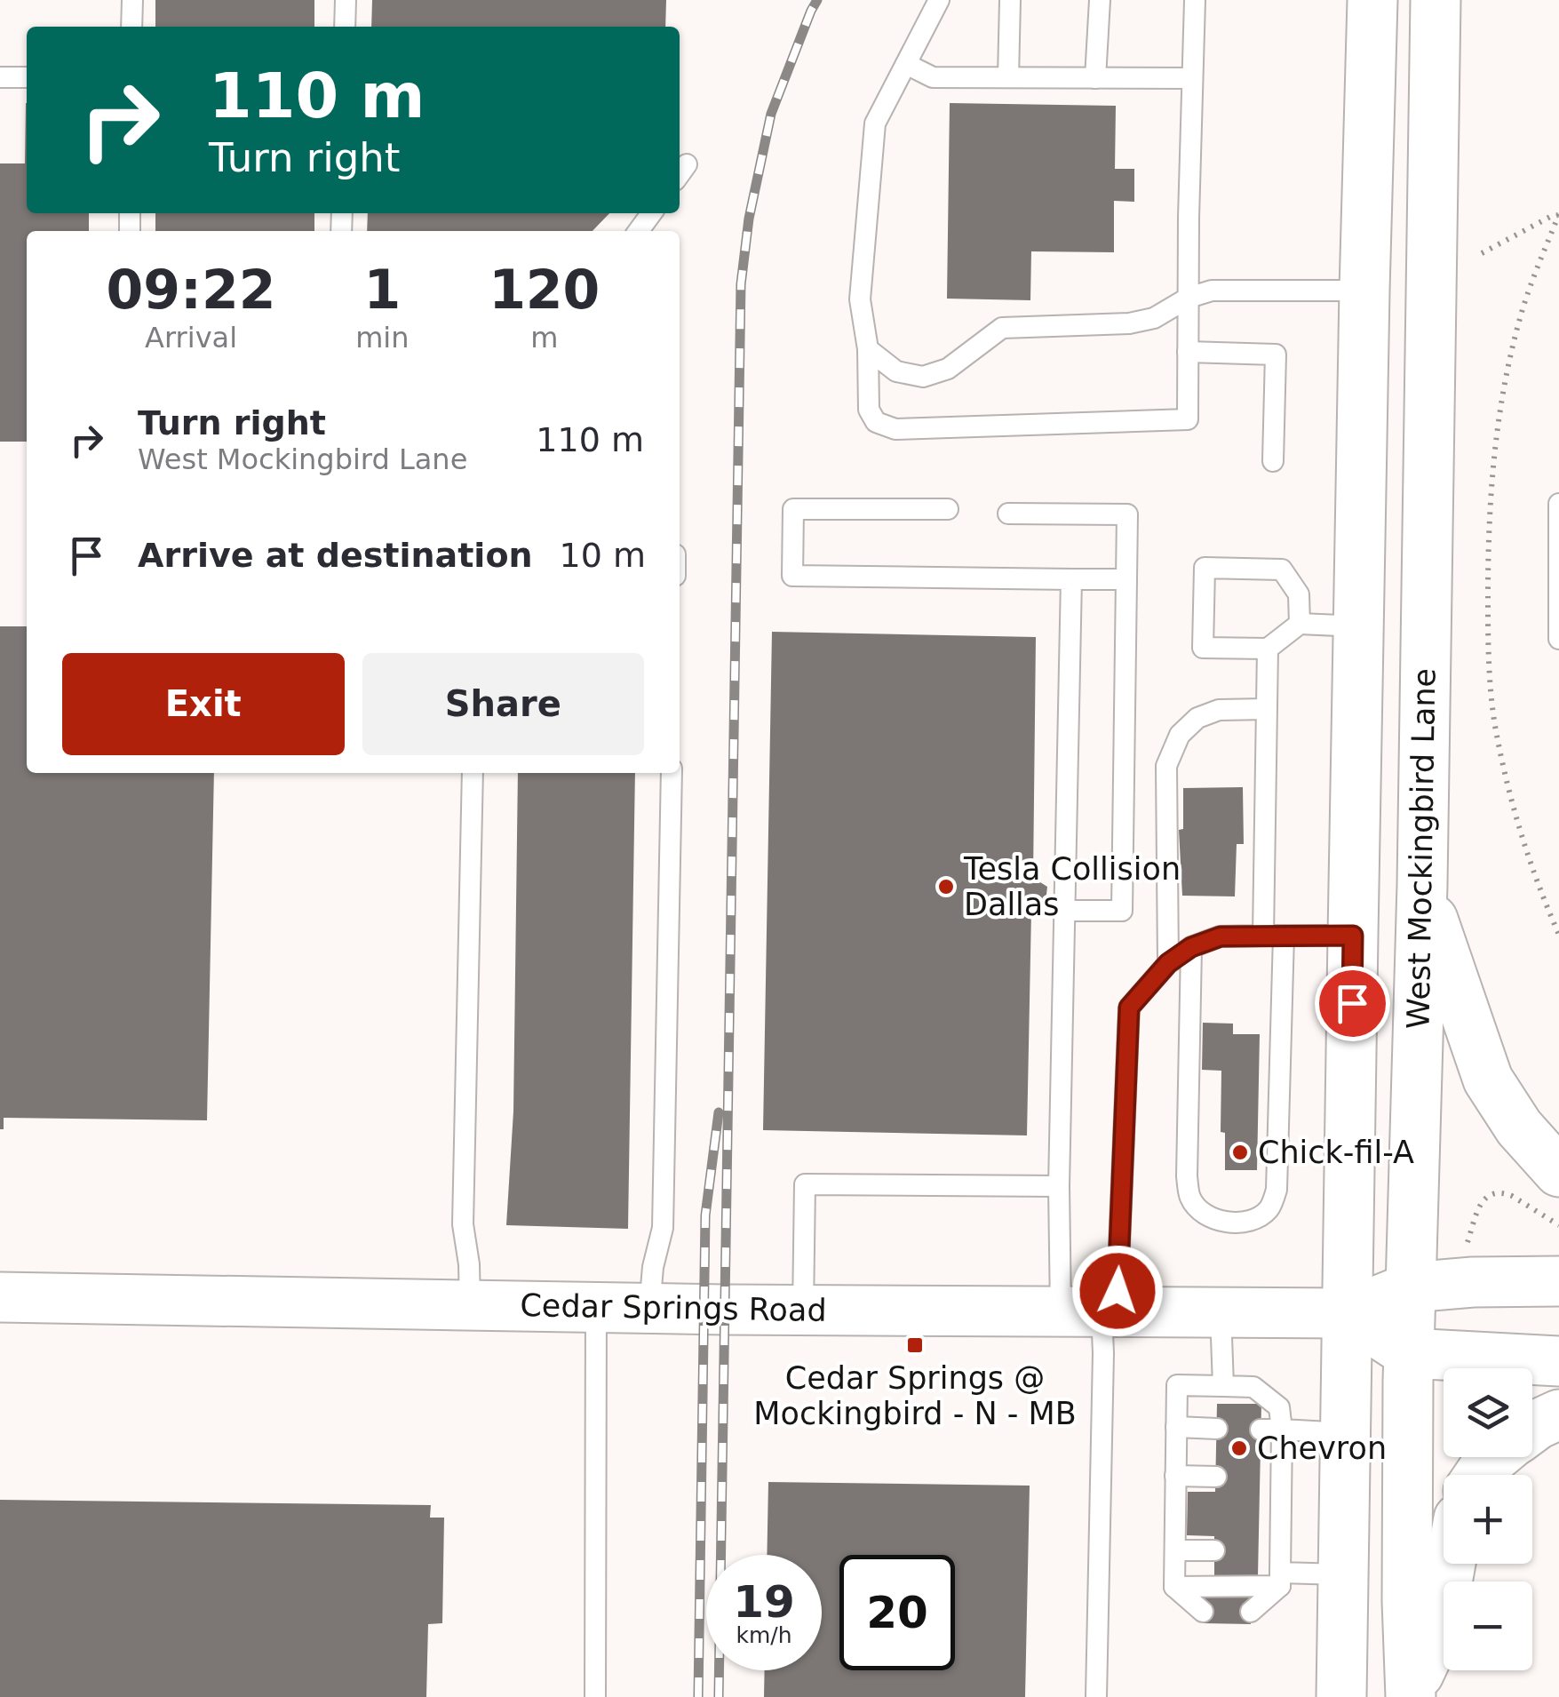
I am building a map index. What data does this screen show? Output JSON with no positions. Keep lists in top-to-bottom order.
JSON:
{
  "streets": {
    "main road": ["West Mockingbird Lane", "Cedar Springs Road"]
  },
  "places": {
    "other": ["Tesla Collision Dallas", "Chick-fil-A", "Chevron"],
    "transit": ["Cedar Springs @ Mockingbird - N - MB"]
  },
  "page": {
    "turn": ["110 m", "Turn right"],
    "eta": [
      "09:22",
      "Arrival",
      "1",
      "min",
      "120",
      "m"
    ],
    "list": [
      {
        "name": "Turn right",
        "note": "West Mockingbird Lane",
        "value": "110 m"
      },
      {
        "name": "Arrive at destination",
        "value": "10 m"
      }
    ],
    "buttons": ["Exit", "Share"],
    "map_buttons": ["+", "−"],
    "speed": "19 km/h",
    "limit": "20"
  }
}
